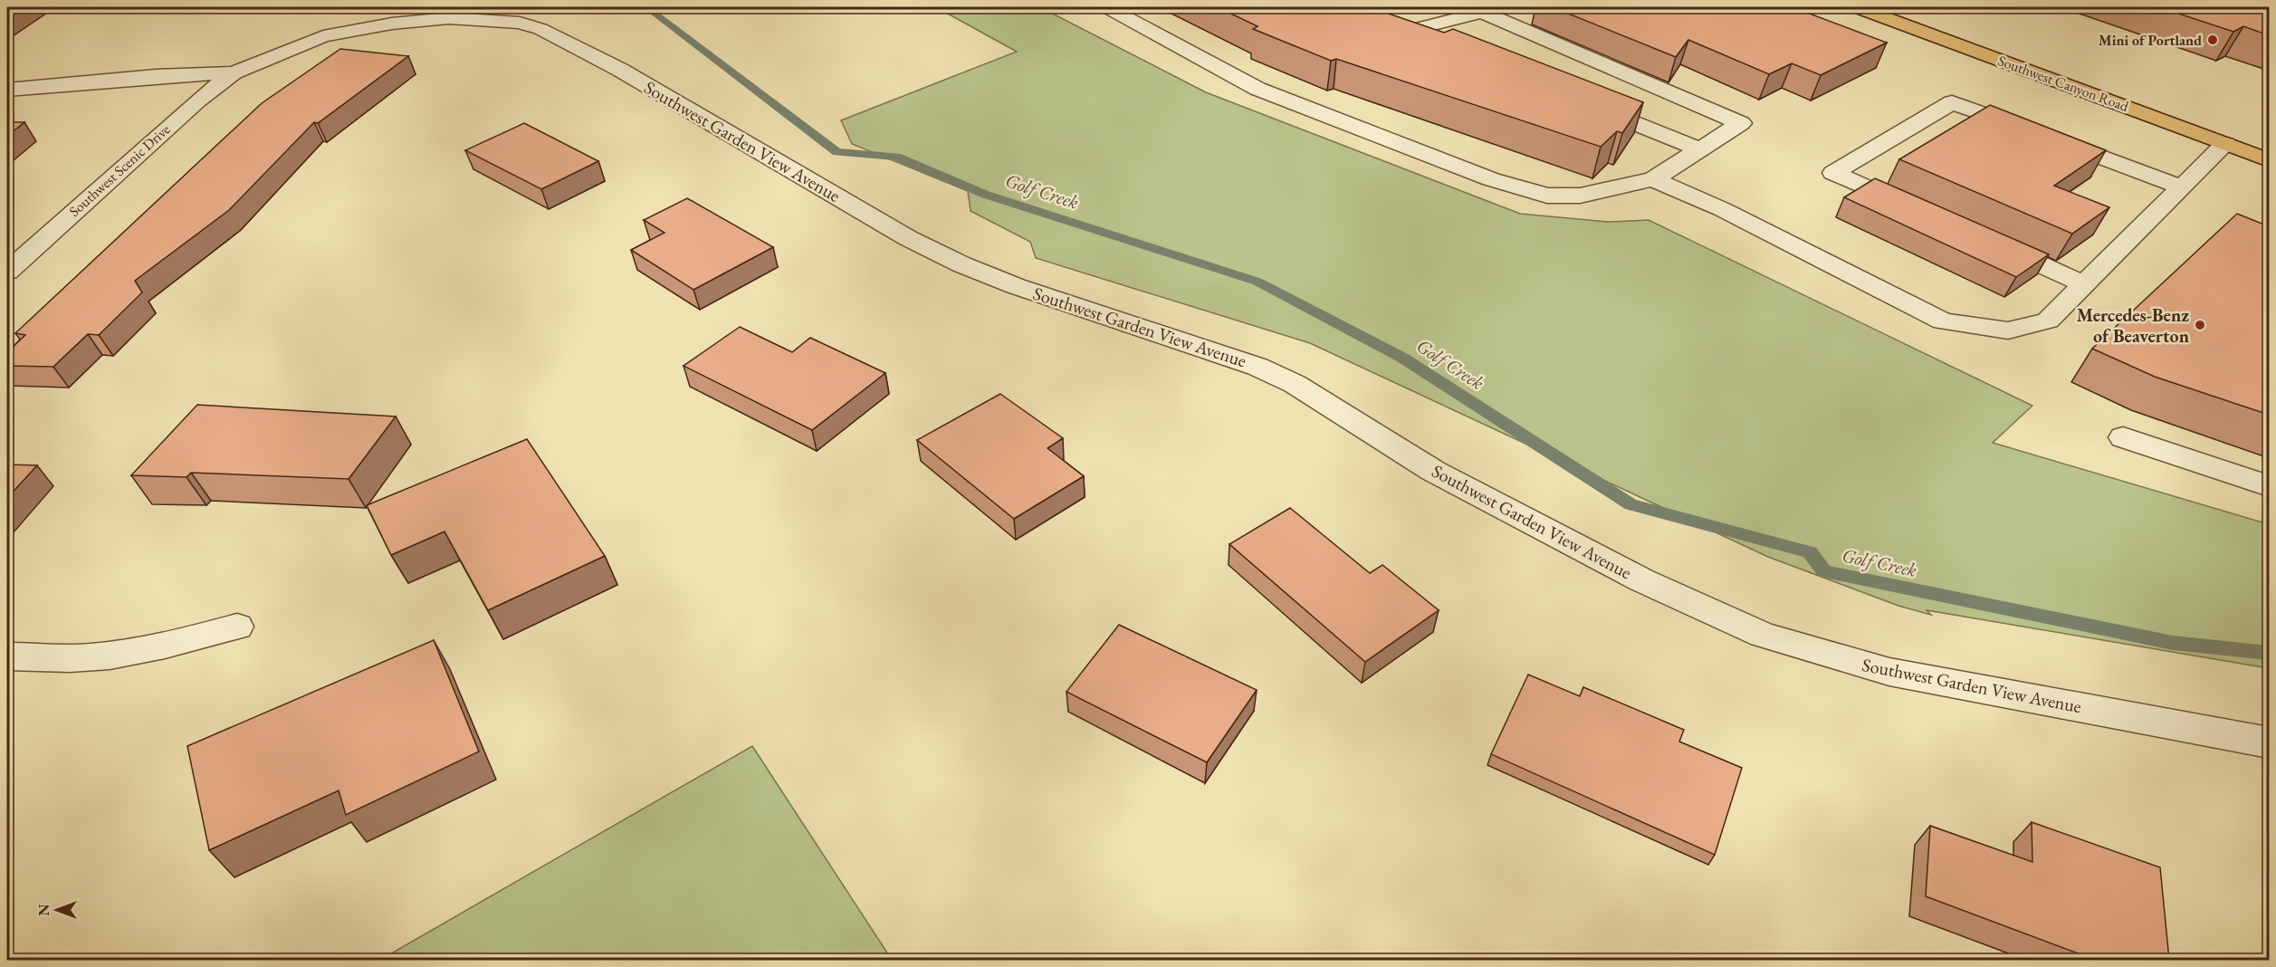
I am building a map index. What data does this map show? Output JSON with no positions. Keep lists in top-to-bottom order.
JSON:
{
  "streets": {
    "main road": ["Southwest Canyon Road"],
    "street": ["Southwest Garden View Avenue", "Southwest Scenic Drive"]
  },
  "crossings": [
    ["Southwest Garden View Avenue", "Southwest Scenic Drive"]
  ],
  "water": ["Golf Creek"],
  "places": ["Mini of Portland", "Mercedes-Benz of Beaverton"],
  "north": "left"
}
